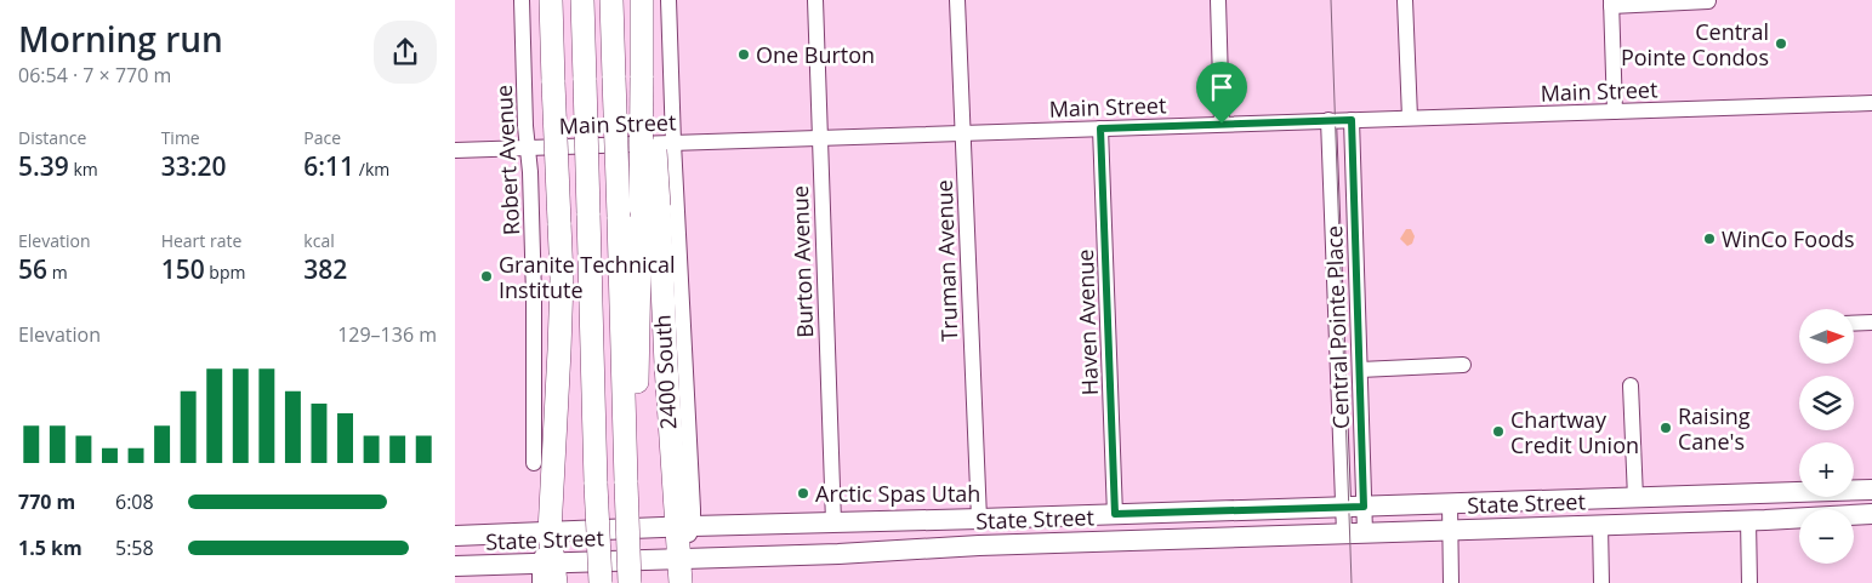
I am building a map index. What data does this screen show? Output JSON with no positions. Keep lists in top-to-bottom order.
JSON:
{
  "streets": {
    "main road": ["State Street"],
    "street": [
      "Main Street",
      "Robert Avenue",
      "Truman Avenue",
      "Burton Avenue",
      "Haven Avenue",
      "Central Pointe Place",
      "2400 South"
    ]
  },
  "crossings": [
    ["Main Street", "Robert Avenue"],
    ["Main Street", "Truman Avenue"],
    ["Main Street", "Burton Avenue"],
    ["Main Street", "Haven Avenue"],
    ["Main Street", "Central Pointe Place"],
    ["Main Street", "2400 South"],
    ["Truman Avenue", "State Street"],
    ["Burton Avenue", "State Street"],
    ["Haven Avenue", "State Street"],
    ["Central Pointe Place", "State Street"],
    ["2400 South", "State Street"]
  ],
  "places": [
    "Central Pointe Condos",
    "One Burton",
    "WinCo Foods",
    "Granite Technical Institute",
    "Raising Cane's",
    "Chartway Credit Union",
    "Arctic Spas Utah"
  ],
  "north": "right",
  "page": {
    "heading": ["Morning run", "06:54 · 7 × 770 m"],
    "stats": [
      ["Distance", "5.39 km"],
      ["Time", "33:20"],
      ["Pace", "6:11 /km"],
      ["Elevation", "56 m"],
      ["Heart rate", "150 bpm"],
      ["kcal", "382"]
    ],
    "chart": ["Elevation", "129–136 m"],
    "map_buttons": ["+", "−"],
    "list": [
      {
        "name": "770 m",
        "note": "6:08"
      },
      {
        "name": "1.5 km",
        "note": "5:58"
      }
    ]
  }
}
